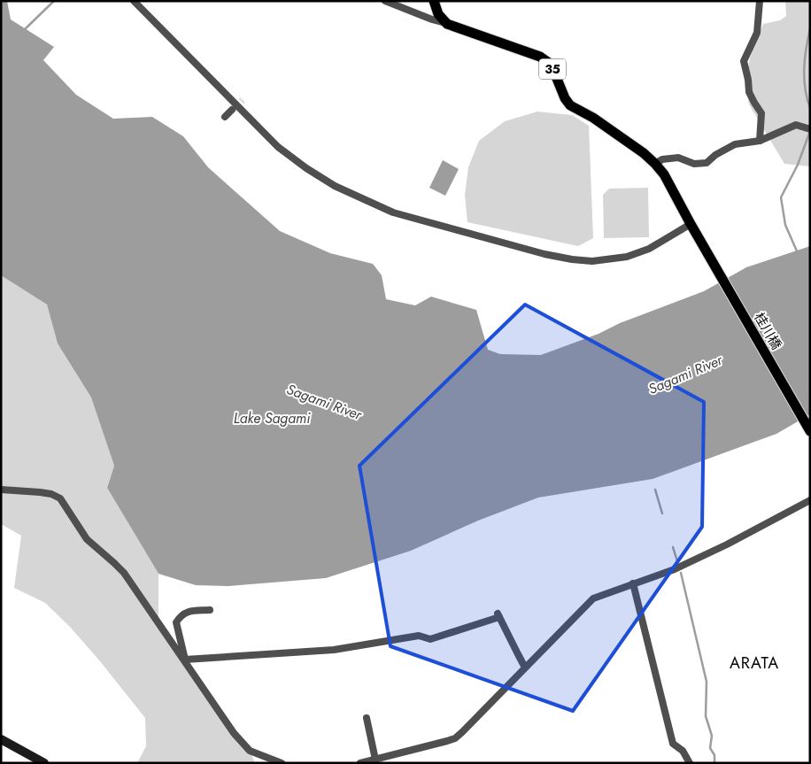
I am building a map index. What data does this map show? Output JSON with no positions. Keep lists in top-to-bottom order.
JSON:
{
  "streets": {
    "main road": ["35", "桂川橋"]
  },
  "crossings": [
    ["35", "桂川橋"]
  ],
  "districts": ["ARATA"],
  "water": ["Sagami River", "Lake Sagami"]
}
